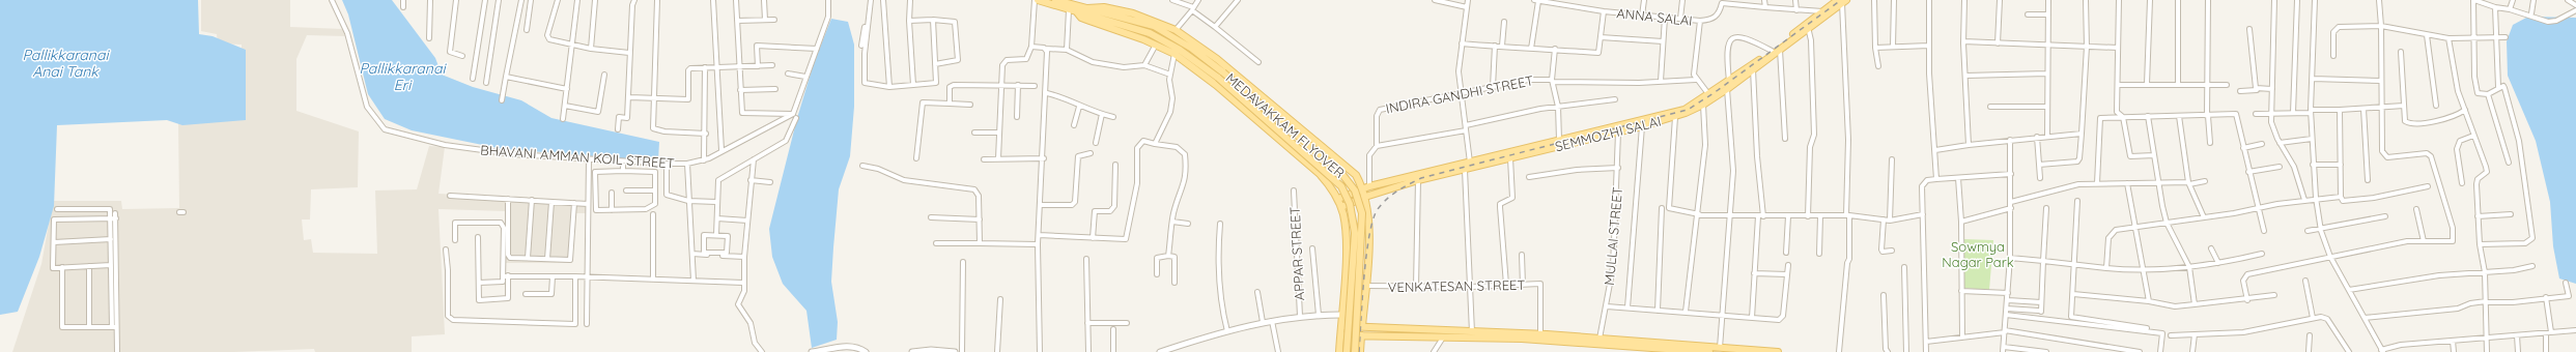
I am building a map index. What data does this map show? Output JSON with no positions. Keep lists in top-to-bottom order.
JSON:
{
  "streets": {
    "main road": ["MEDAVAKKAM FLYOVER", "SEMMOZHI SALAI"],
    "street": [
      "ANNA SALAI",
      "INDIRA GANDHI STREET",
      "BHAVANI AMMAN KOIL STREET",
      "MULLAI STREET",
      "APPAR STREET",
      "VENKATESAN STREET"
    ]
  },
  "crossings": [
    ["SEMMOZHI SALAI", "MULLAI STREET"]
  ],
  "water": ["Pallikkaranai Anai Tank", "Pallikkaranai Eri"],
  "parks": ["Sowmya Nagar Park"]
}
